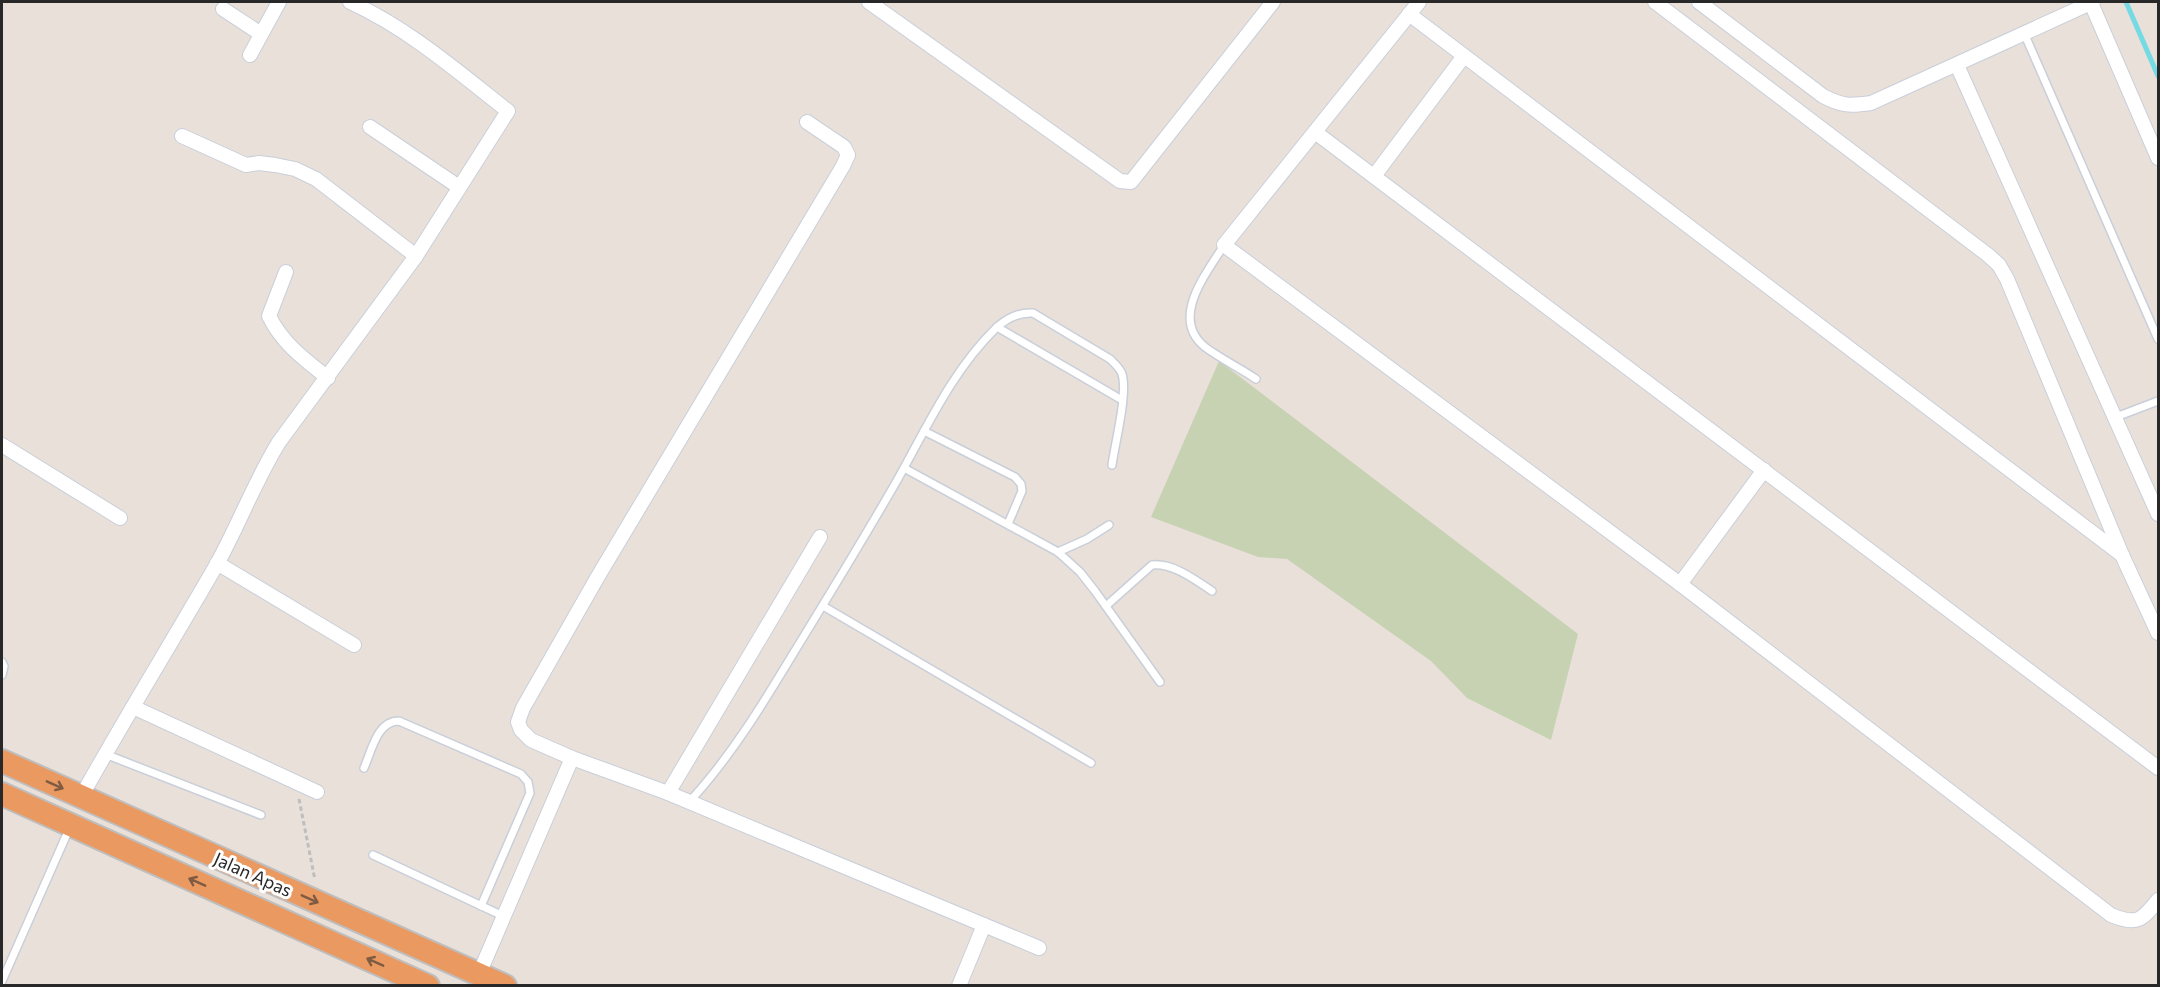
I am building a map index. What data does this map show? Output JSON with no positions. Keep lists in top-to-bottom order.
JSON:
{
  "streets": {
    "highway": ["Jalan Apas"]
  }
}
